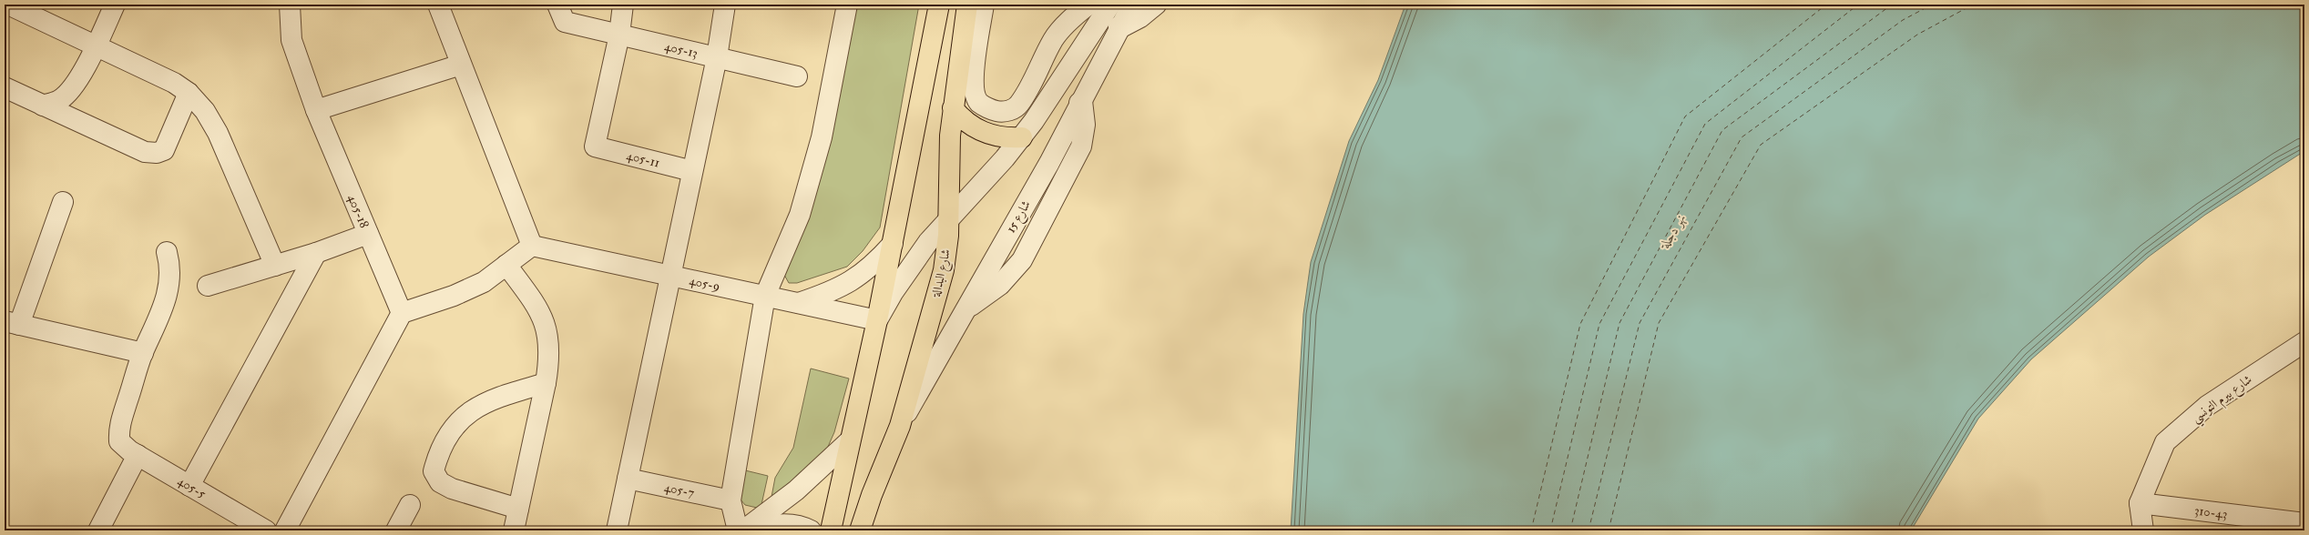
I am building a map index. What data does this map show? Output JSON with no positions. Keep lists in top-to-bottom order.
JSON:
{
  "streets": {
    "main road": ["شارع البدالة"],
    "street": [
      "405-13",
      "405-11",
      "405-18",
      "شارع 15",
      "405-9",
      "شارع بيرم التونسي",
      "405-5",
      "405-7",
      "310-43"
    ]
  },
  "crossings": [
    ["405-13", "405-11"],
    ["شارع 15", "شارع البدالة"],
    ["شارع بيرم التونسي", "310-43"]
  ],
  "water": ["نهر دجلة"]
}
